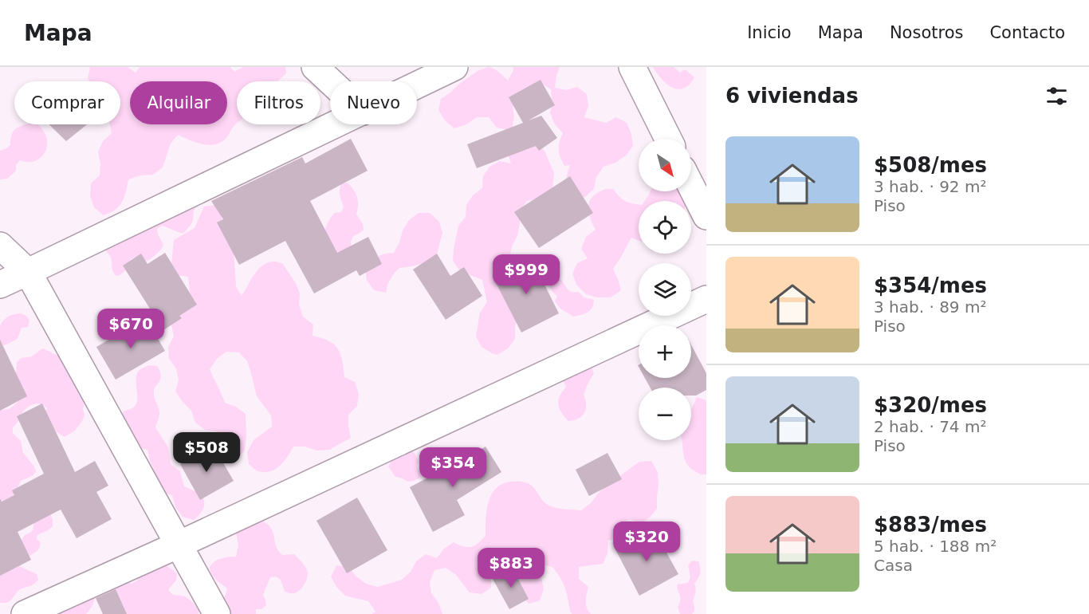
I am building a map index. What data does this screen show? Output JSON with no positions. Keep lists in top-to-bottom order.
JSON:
{
  "north": "bottom right",
  "page": {
    "header": "Mapa",
    "nav": [
      "Inicio",
      "Mapa",
      "Nosotros",
      "Contacto"
    ],
    "heading": "6 viviendas",
    "chip": [
      "Comprar",
      "Alquilar",
      "Filtros",
      "Nuevo"
    ],
    "list": [
      {
        "name": "$508/mes",
        "note": "3 hab. · 92 m² · Piso"
      },
      {
        "name": "$354/mes",
        "note": "3 hab. · 89 m² · Piso"
      },
      {
        "name": "$320/mes",
        "note": "2 hab. · 74 m² · Piso"
      },
      {
        "name": "$883/mes",
        "note": "5 hab. · 188 m² · Casa"
      }
    ],
    "map_buttons": ["+", "−"],
    "price": [
      "$999",
      "$670",
      "$508",
      "$354",
      "$320",
      "$883"
    ]
  }
}
